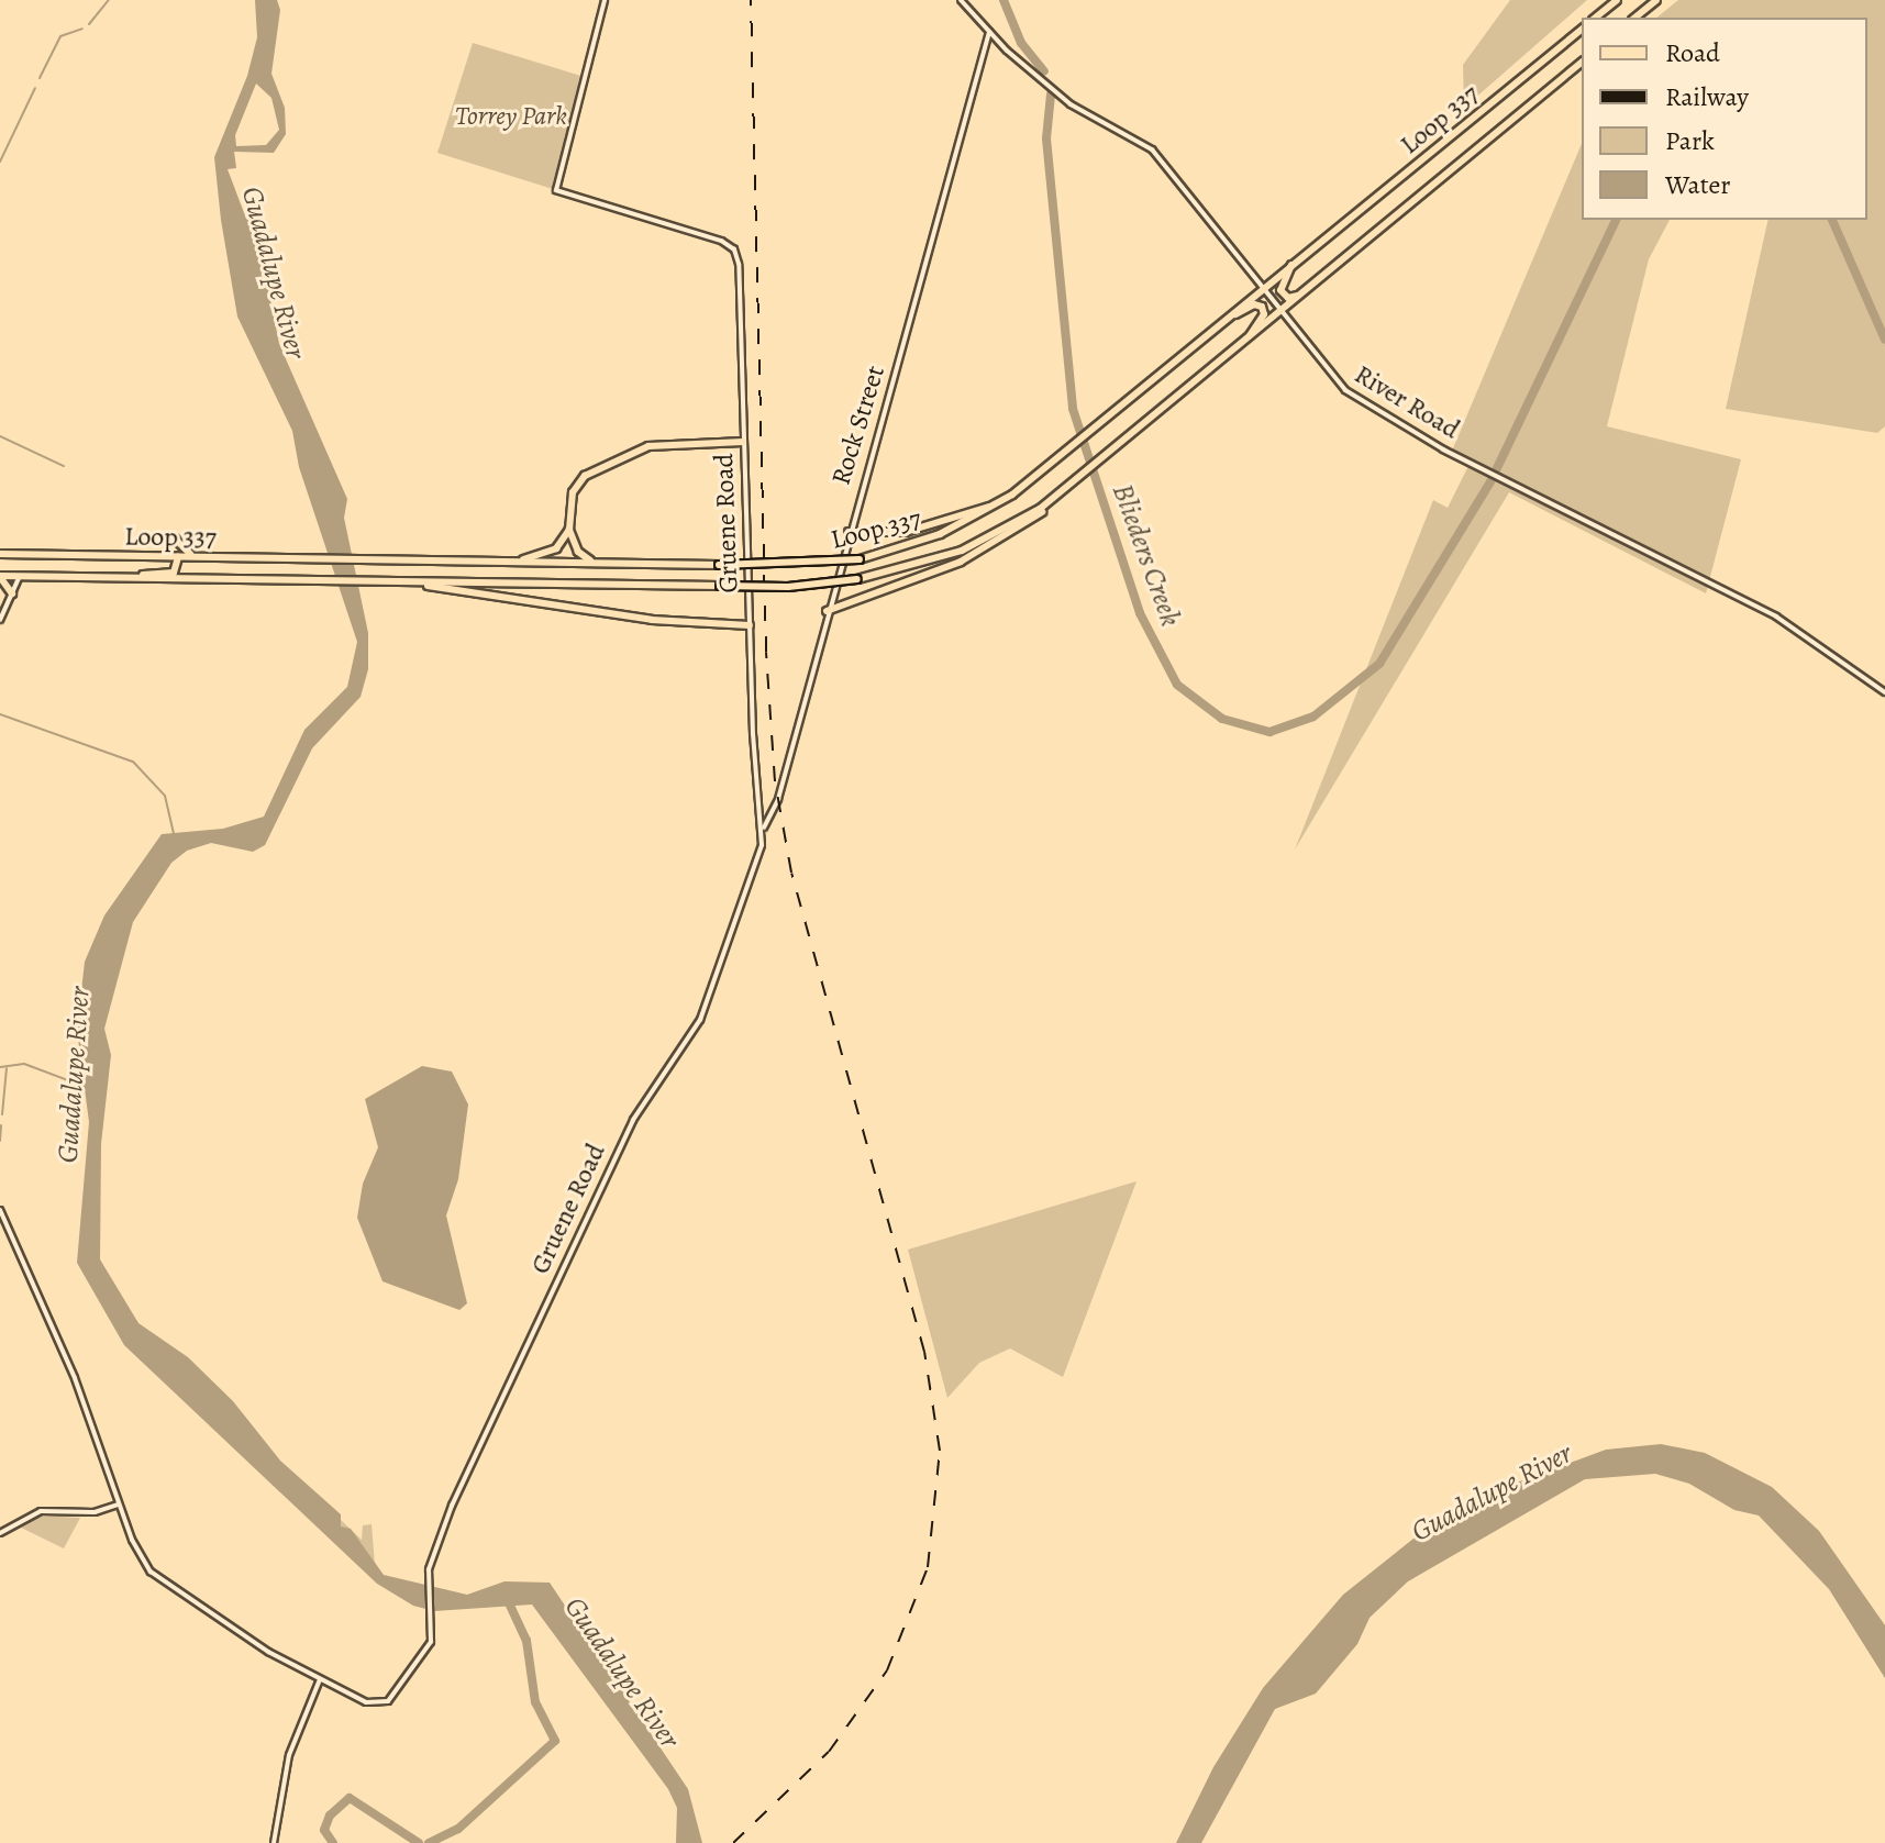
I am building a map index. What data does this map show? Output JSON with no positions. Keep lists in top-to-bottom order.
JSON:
{
  "streets": {
    "main road": ["Loop 337"],
    "street": ["River Road", "Rock Street", "Gruene Road"]
  },
  "crossings": [
    ["Loop 337", "River Road"],
    ["River Road", "Rock Street"],
    ["Rock Street", "Gruene Road"]
  ],
  "water": ["Guadalupe River", "Blieders Creek"],
  "parks": ["Torrey Park"],
  "legend": [
    "Road",
    "Railway",
    "Park",
    "Water"
  ]
}
